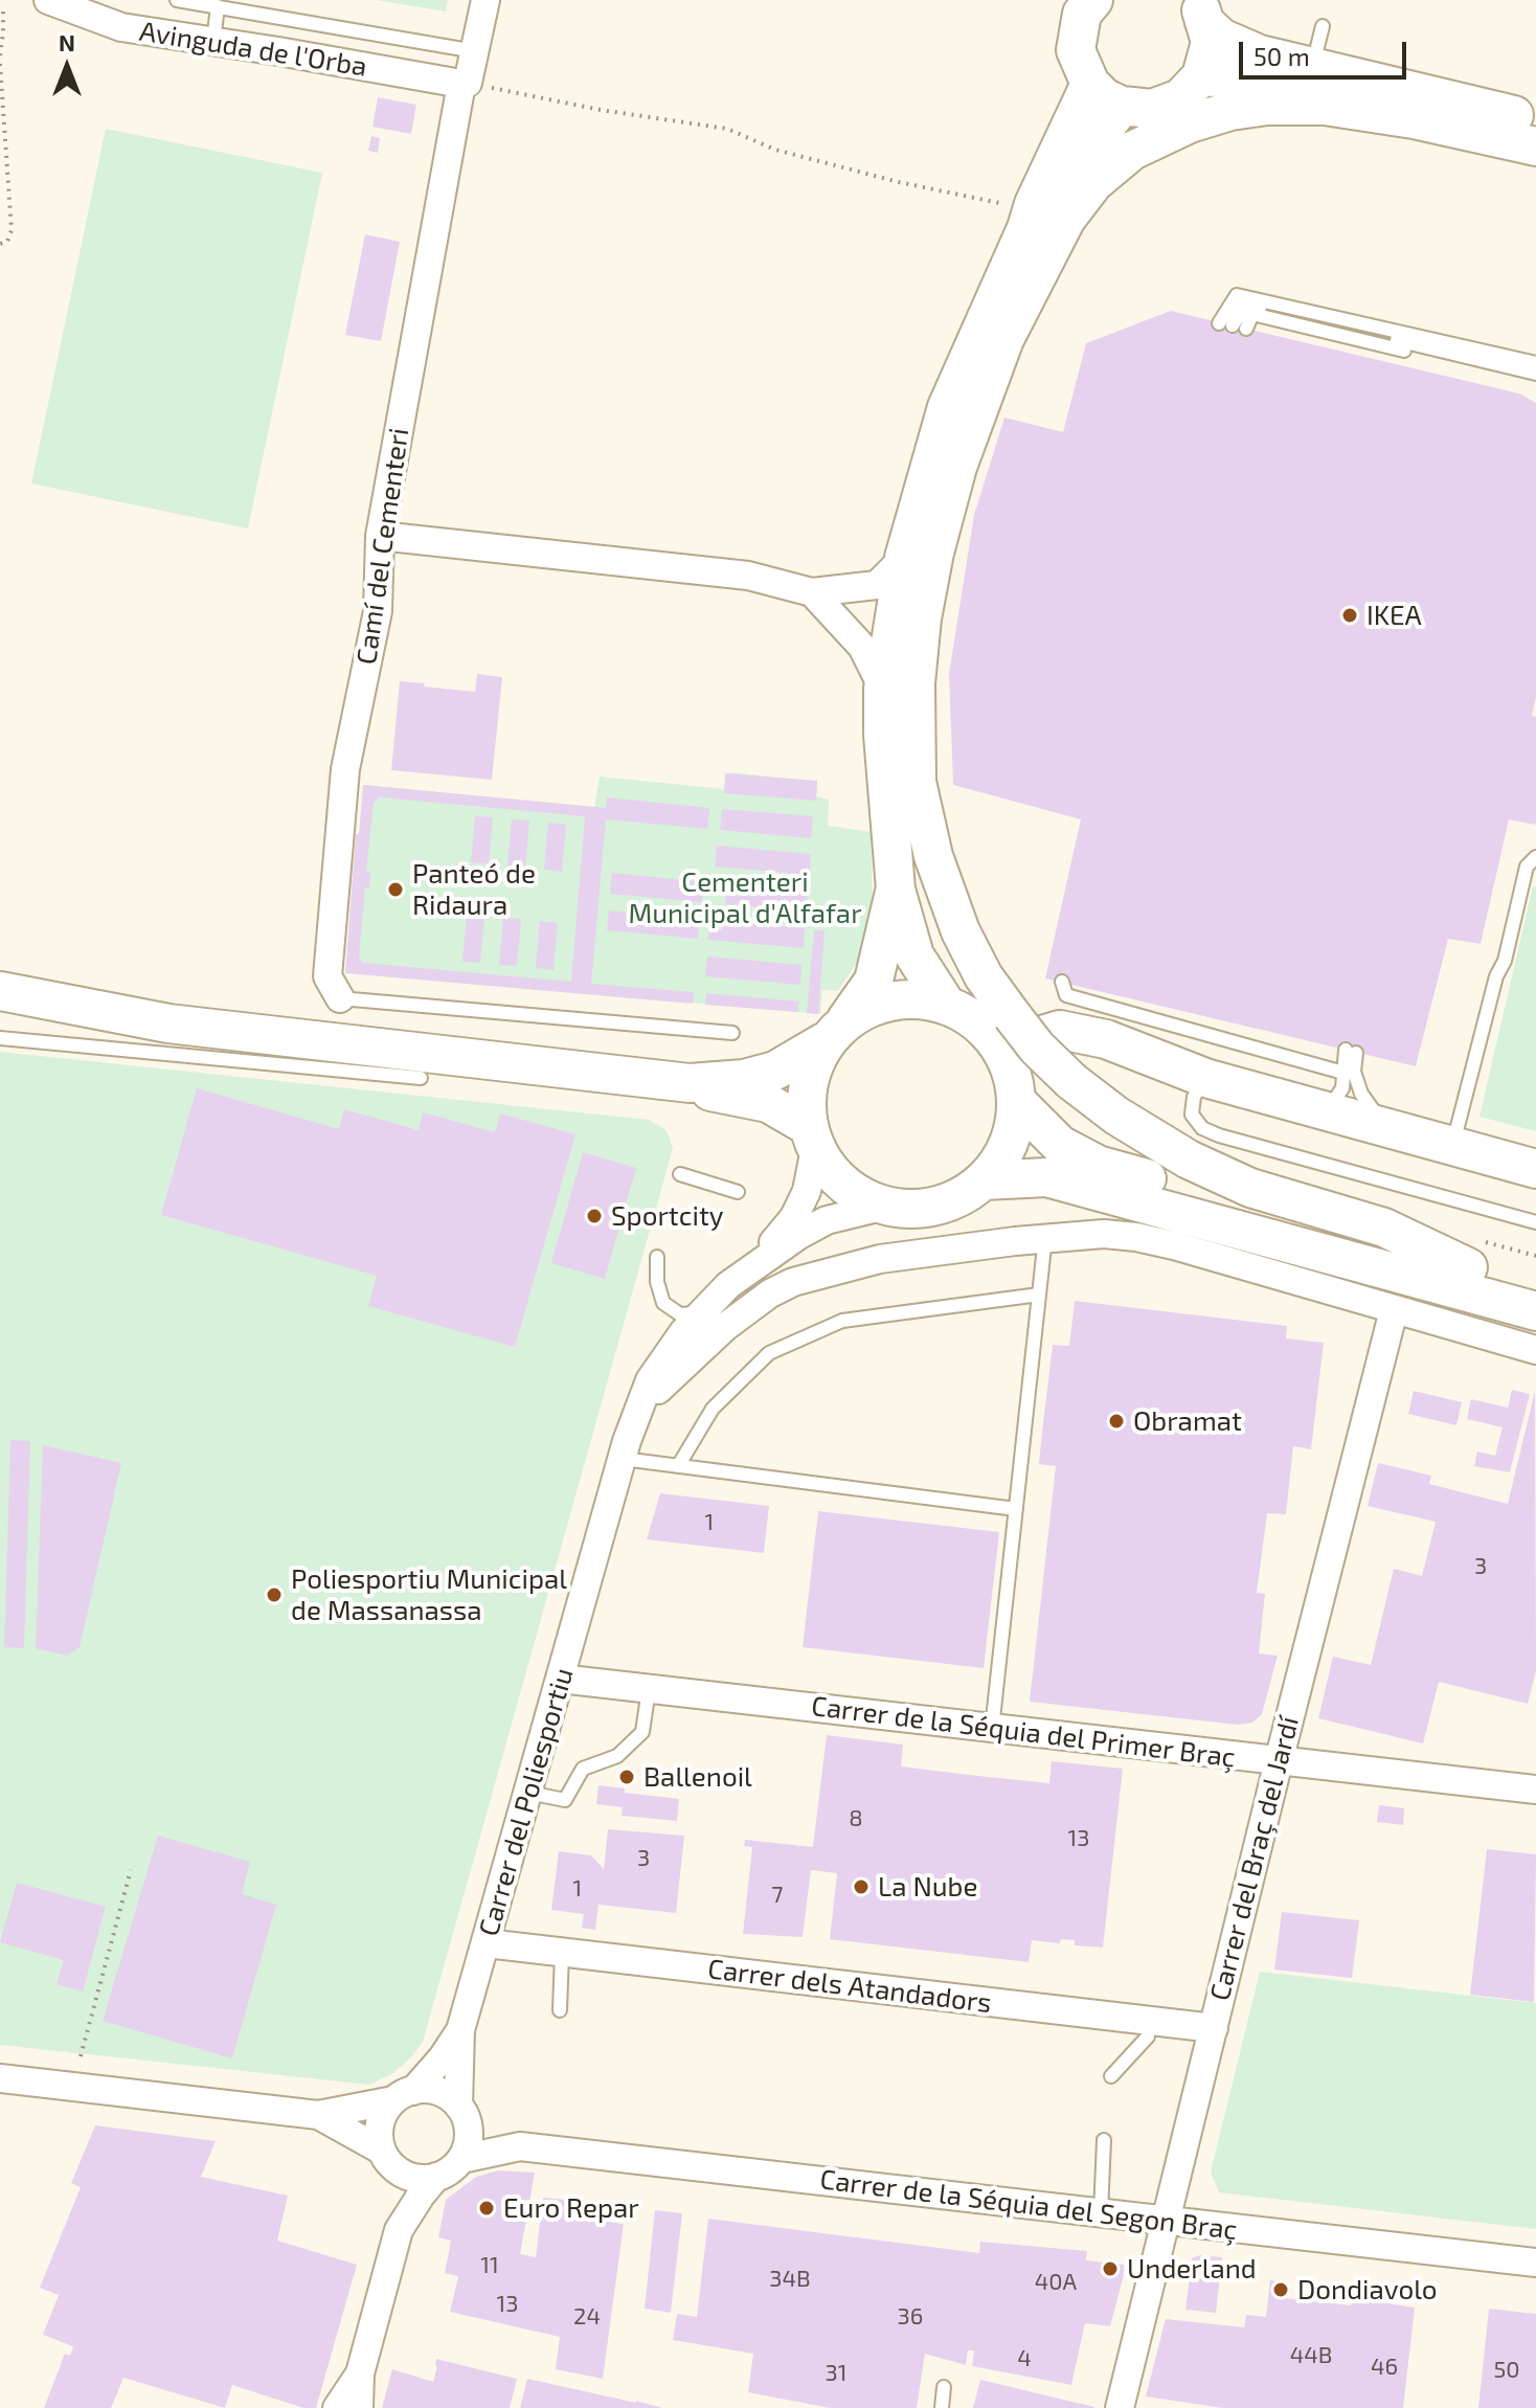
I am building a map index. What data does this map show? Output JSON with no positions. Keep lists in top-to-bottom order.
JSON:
{
  "streets": {
    "street": [
      "Avinguda de l'Orba",
      "Camí del Cementeri",
      "Carrer de la Séquia del Primer Braç",
      "Carrer del Poliesportiu",
      "Carrer del Braç del Jardí",
      "Carrer dels Atandadors",
      "Carrer de la Séquia del Segon Braç"
    ]
  },
  "crossings": [
    ["Avinguda de l'Orba", "Camí del Cementeri"],
    ["Carrer de la Séquia del Primer Braç", "Carrer del Poliesportiu"],
    ["Carrer de la Séquia del Primer Braç", "Carrer del Braç del Jardí"],
    ["Carrer del Poliesportiu", "Carrer dels Atandadors"],
    ["Carrer del Poliesportiu", "Carrer de la Séquia del Segon Braç"],
    ["Carrer del Braç del Jardí", "Carrer dels Atandadors"],
    ["Carrer del Braç del Jardí", "Carrer de la Séquia del Segon Braç"]
  ],
  "parks": ["Cementeri Municipal d'Alfafar"],
  "places": [
    "IKEA",
    "Panteó de Ridaura",
    "Sportcity",
    "Obramat",
    "Poliesportiu Municipal de Massanassa",
    "Ballenoil",
    "La Nube",
    "Euro Repar",
    "Underland",
    "Dondiavolo"
  ],
  "house_numbers": [
    "1",
    "3",
    "8",
    "13",
    "3",
    "1",
    "7",
    "11",
    "34B",
    "40A",
    "13",
    "24",
    "36",
    "44B",
    "4",
    "46",
    "50",
    "31"
  ],
  "scale_bar": "50 m",
  "north": "top"
}
